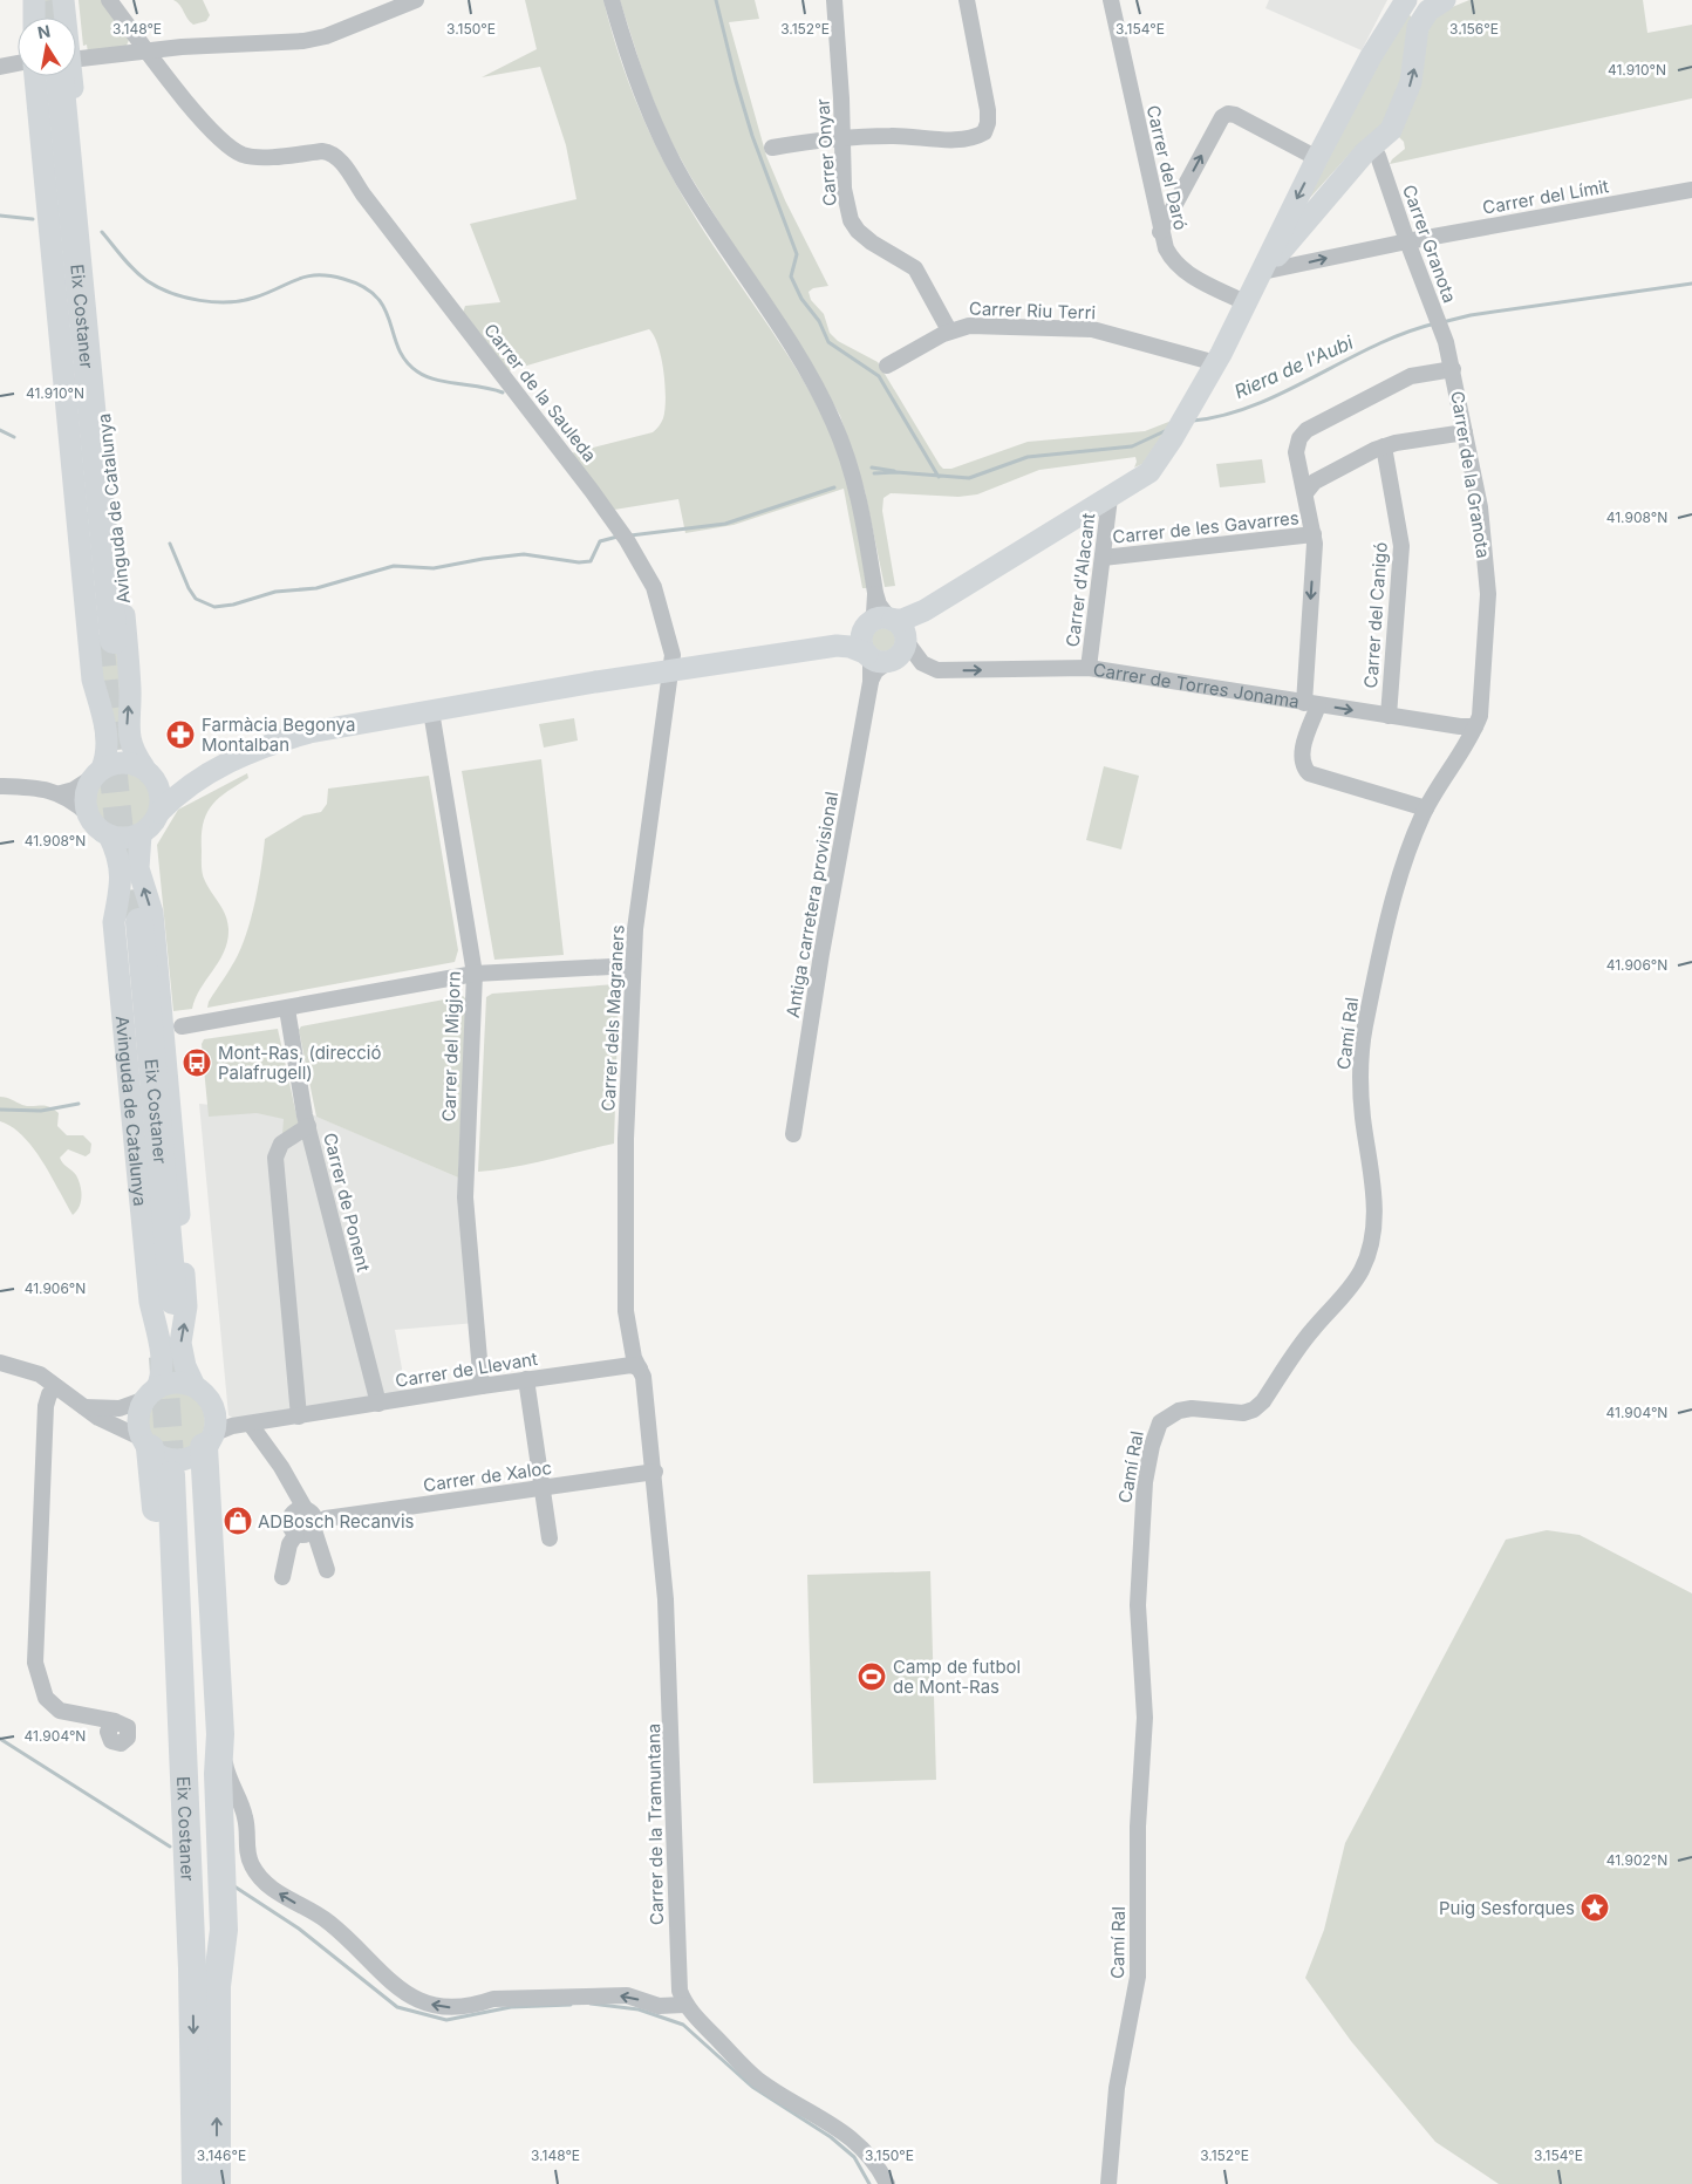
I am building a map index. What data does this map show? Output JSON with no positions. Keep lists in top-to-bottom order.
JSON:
{
  "streets": {
    "highway": ["Eix Costaner"],
    "main road": ["Avinguda de Catalunya", "Carrer de Torres Jonama"],
    "street": [
      "Carrer Onyar",
      "Carrer del Daró",
      "Carrer del Límit",
      "Carrer Granota",
      "Carrer Riu Terri",
      "Carrer de la Sauleda",
      "Carrer de la Granota",
      "Carrer de les Gavarres",
      "Carrer d'Alacant",
      "Carrer del Canigó",
      "Antiga carretera provisional",
      "Carrer dels Magraners",
      "Camí Ral",
      "Carrer del Migjorn",
      "Carrer de Ponent",
      "Carrer de Llevant",
      "Carrer de Xaloc",
      "Carrer de la Tramuntana"
    ]
  },
  "crossings": [
    ["Carrer Onyar", "Carrer Riu Terri"],
    ["Carrer del Límit", "Carrer Granota"],
    ["Carrer Granota", "Carrer de la Granota"],
    ["Eix Costaner", "Avinguda de Catalunya"],
    ["Eix Costaner", "Carrer de Llevant"],
    ["Carrer de la Sauleda", "Carrer dels Magraners"],
    ["Carrer de la Granota", "Carrer de Torres Jonama"],
    ["Avinguda de Catalunya", "Carrer de Llevant"],
    ["Carrer de les Gavarres", "Carrer d'Alacant"],
    ["Carrer d'Alacant", "Carrer de Torres Jonama"],
    ["Carrer del Canigó", "Carrer de Torres Jonama"],
    ["Carrer de Torres Jonama", "Antiga carretera provisional"],
    ["Carrer dels Magraners", "Carrer de Llevant"],
    ["Carrer dels Magraners", "Carrer de la Tramuntana"],
    ["Carrer del Migjorn", "Carrer de Llevant"],
    ["Carrer de Ponent", "Carrer de Llevant"],
    ["Carrer de Llevant", "Carrer de la Tramuntana"],
    ["Carrer de Xaloc", "Carrer de la Tramuntana"]
  ],
  "one_way": ["Carrer de Torres Jonama"],
  "water": ["Riera de l'Aubi"],
  "places": {
    "pharmacy": ["Farmàcia Begonya Montalban"],
    "bus stop": ["Mont-Ras, (direcció Palafrugell)"],
    "shop": ["ADBosch Recanvis"],
    "sports": ["Camp de futbol de Mont-Ras"],
    "place": ["Puig Sesforques"]
  },
  "north": "top",
  "coordinates": [
    "3.148°E",
    "3.150°E",
    "3.152°E",
    "3.154°E",
    "3.156°E",
    "41.910°N",
    "41.908°N",
    "41.906°N",
    "41.904°N",
    "41.902°N",
    "3.146°E"
  ]
}
